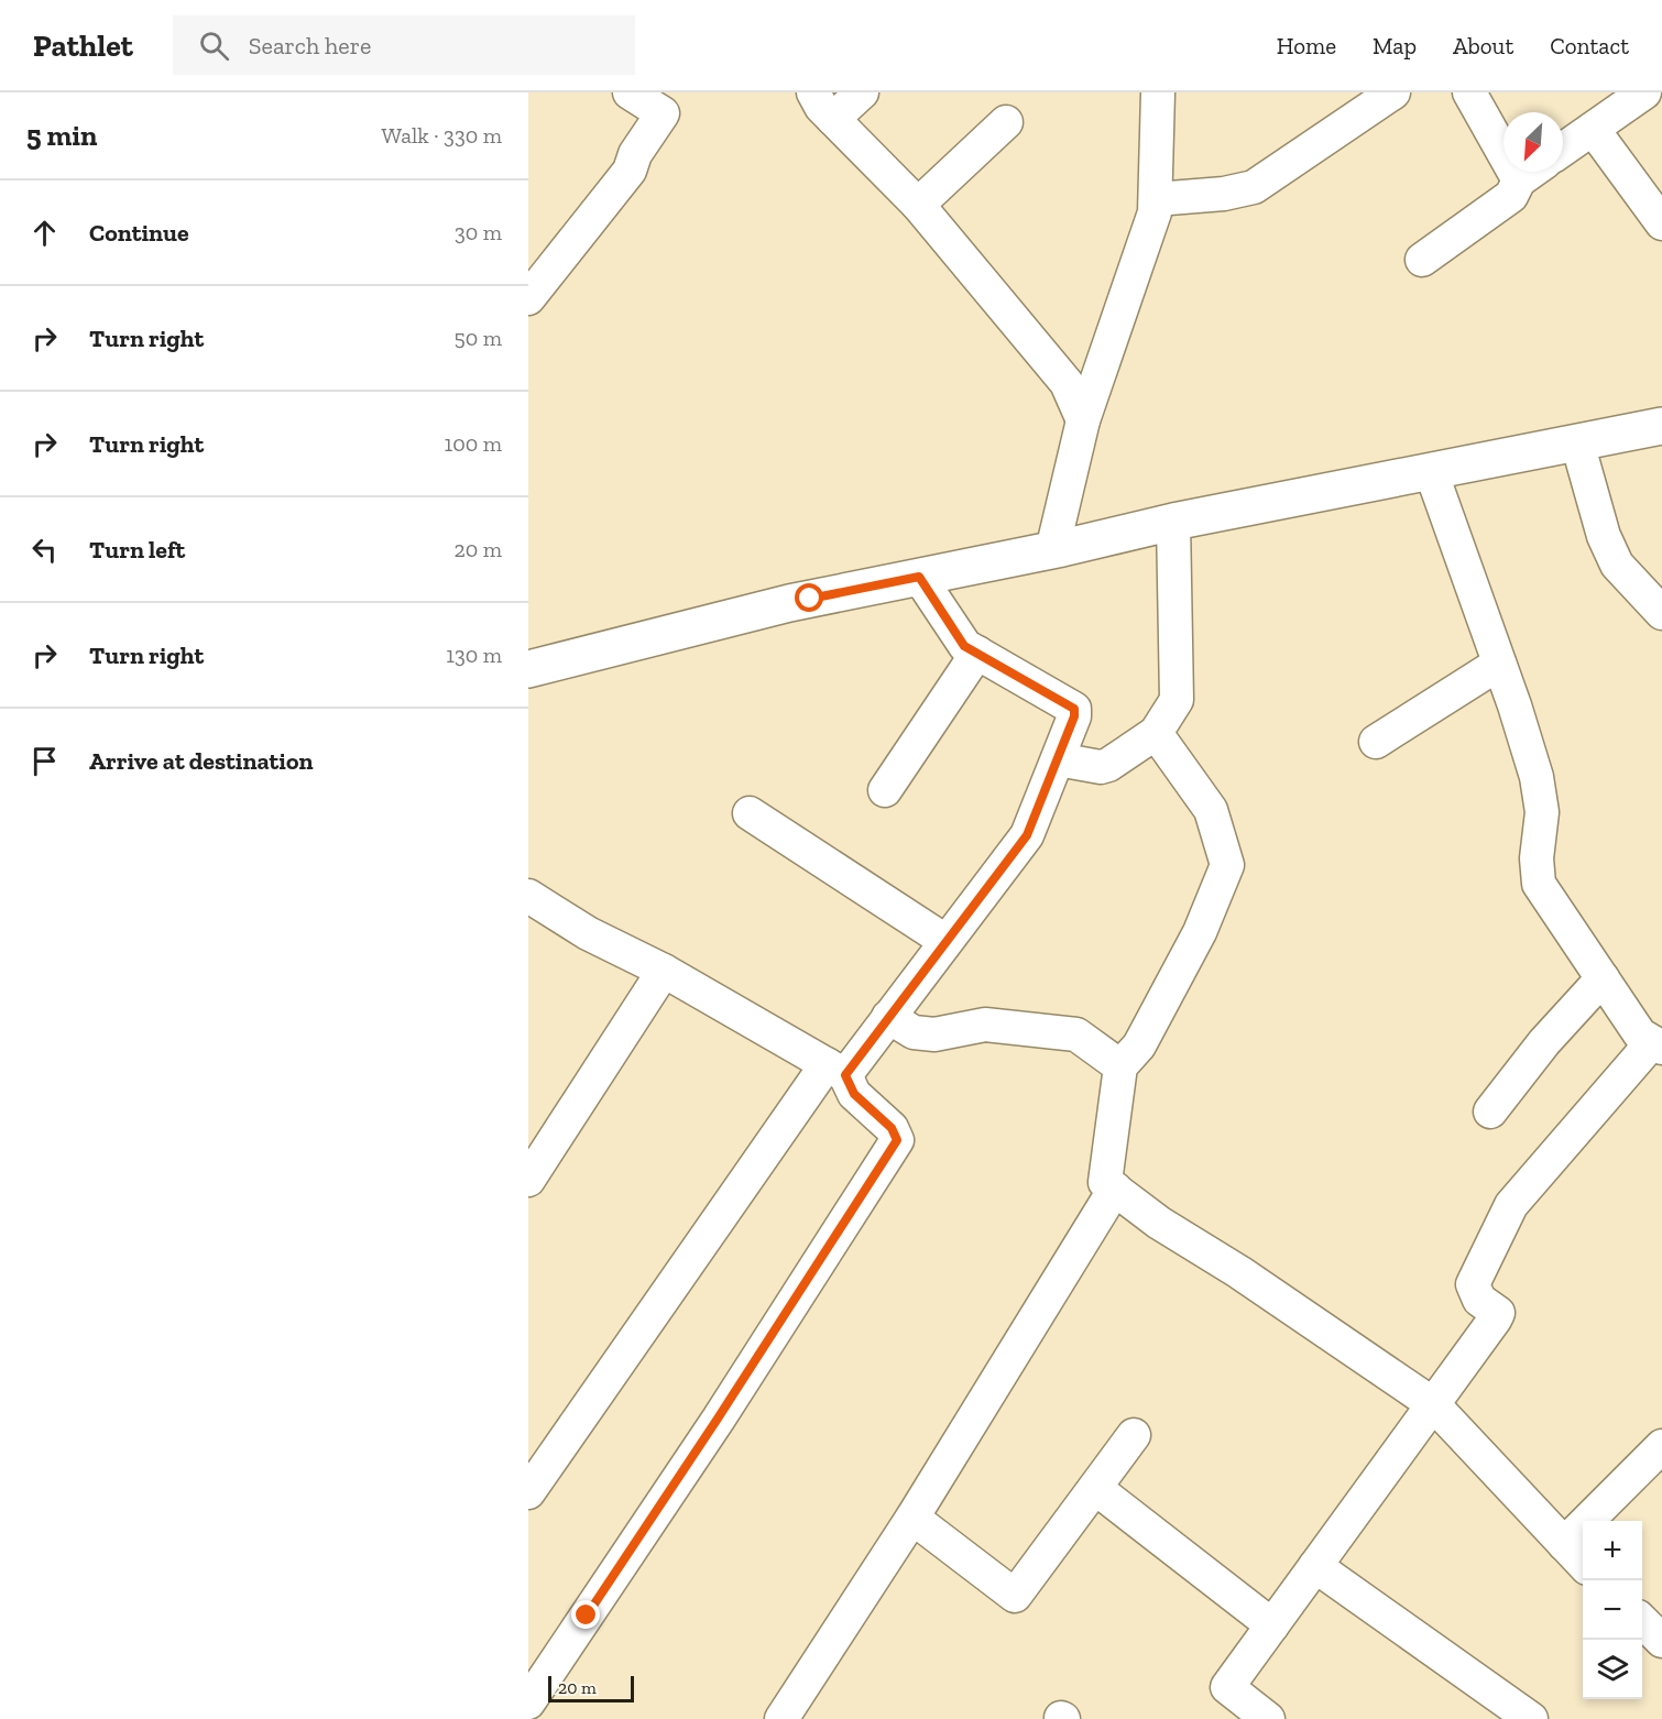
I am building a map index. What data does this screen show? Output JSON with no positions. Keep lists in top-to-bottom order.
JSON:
{
  "scale_bar": "20 m",
  "north": "bottom left",
  "page": {
    "header": "Pathlet",
    "search": "Search here",
    "nav": [
      "Home",
      "Map",
      "About",
      "Contact"
    ],
    "heading": ["5 min", "Walk · 330 m"],
    "list": [
      ["Continue", "30 m"],
      ["Turn right", "50 m"],
      ["Turn right", "100 m"],
      ["Turn left", "20 m"],
      ["Turn right", "130 m"],
      "Arrive at destination"
    ],
    "map_buttons": ["+", "−"],
    "scale": "20 m"
  }
}
